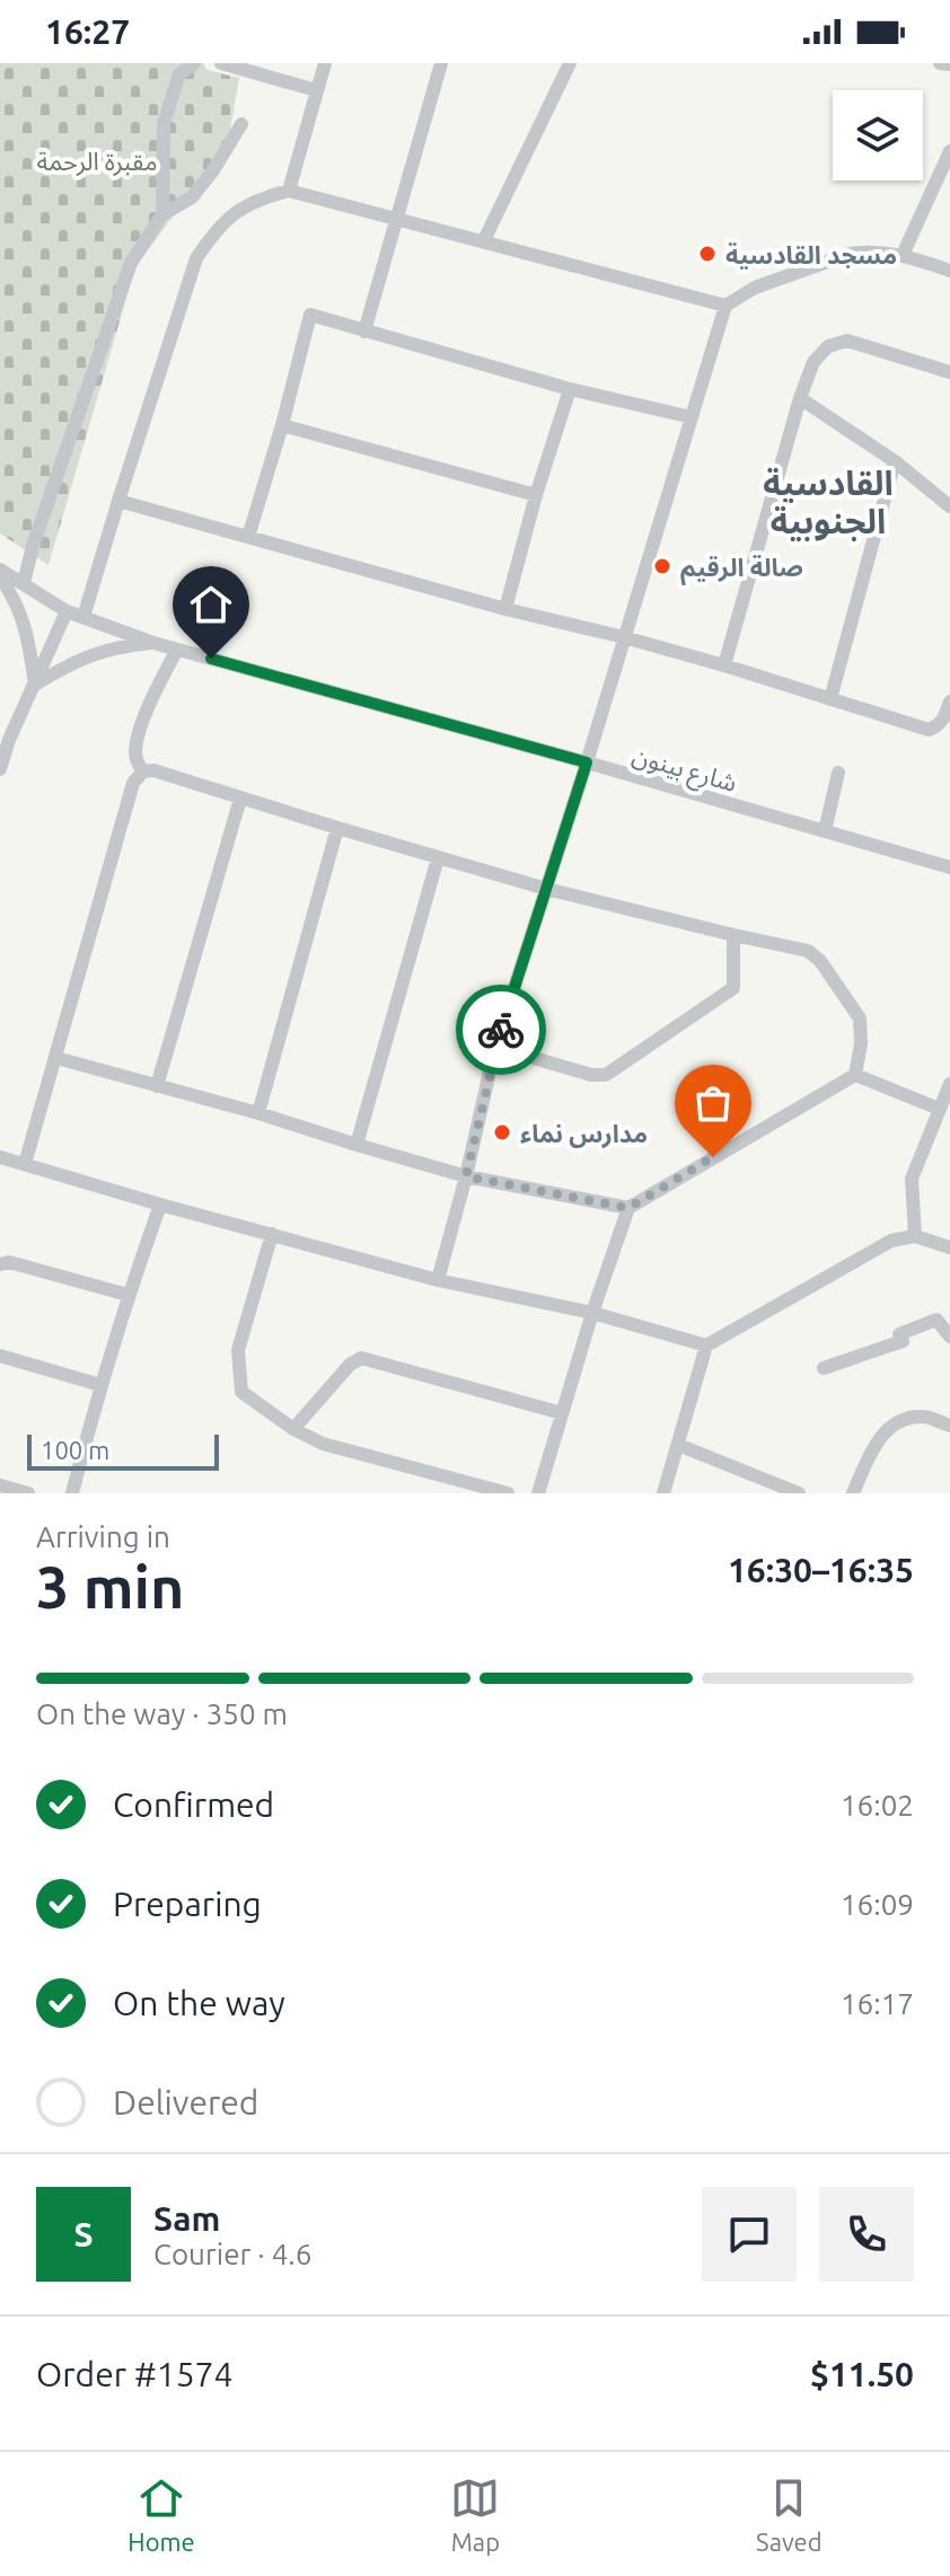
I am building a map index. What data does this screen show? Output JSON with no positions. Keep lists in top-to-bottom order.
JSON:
{
  "streets": {
    "street": ["شارع بينون"]
  },
  "districts": ["القادسية الجنوبية"],
  "parks": ["مقبرة الرحمة"],
  "places": ["مسجد القادسية", "صالة الرقيم", "مدارس نماء"],
  "scale_bar": "100 m",
  "page": {
    "status": "16:27",
    "scale": "100 m",
    "heading": ["3 min", "Arriving in", "16:30–16:35"],
    "panel": [
      "Sam",
      "Courier · 4.6",
      "Order #1574",
      "$11.50"
    ],
    "bar": "On the way · 350 m",
    "list": [
      ["Confirmed", "16:02"],
      ["Preparing", "16:09"],
      ["On the way", "16:17"],
      "Delivered"
    ],
    "round": "S",
    "tabs": ["Home", "Map", "Saved"]
  }
}
